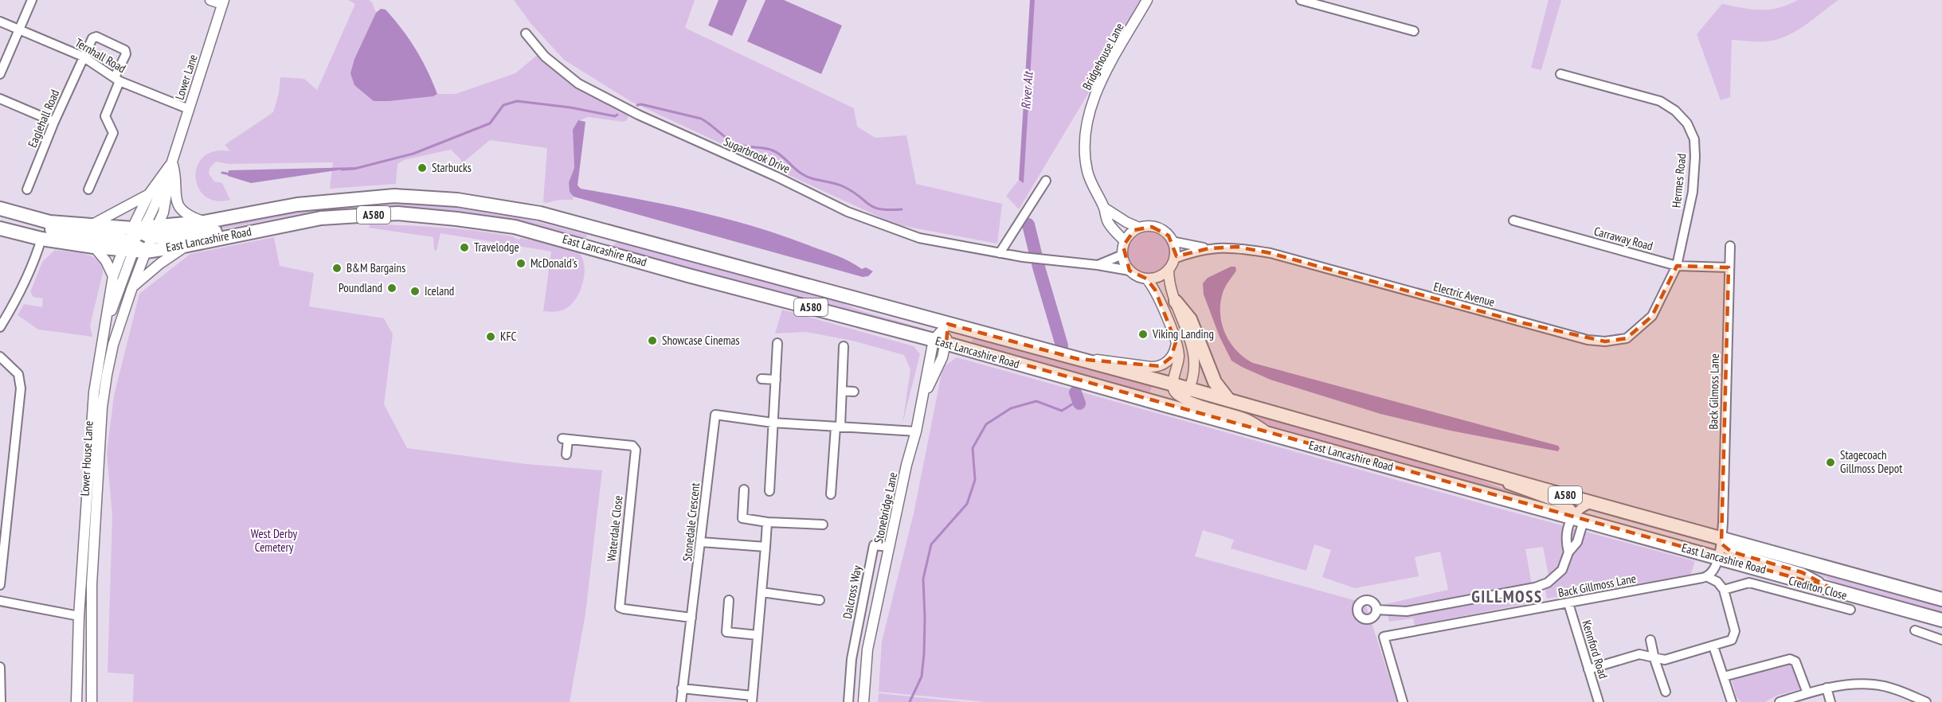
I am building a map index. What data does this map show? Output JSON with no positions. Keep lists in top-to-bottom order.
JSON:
{
  "streets": {
    "highway": ["A580", "East Lancashire Road"],
    "street": [
      "Ternhall Road",
      "Bridgehouse Lane",
      "Lower Lane",
      "Eaglehall Road",
      "Sugarbrook Drive",
      "Hermes Road",
      "Carraway Road",
      "Electric Avenue",
      "Back Gilmoss Lane",
      "Lower House Lane",
      "Stonebridge Lane",
      "Stonedale Crescent",
      "Waterdale Close",
      "Back Gillmoss Lane",
      "Crediton Close",
      "Dalcross Way",
      "Kennford Road"
    ]
  },
  "crossings": [
    ["Ternhall Road", "Lower Lane"],
    ["Ternhall Road", "Eaglehall Road"],
    ["Bridgehouse Lane", "Electric Avenue"],
    ["Lower Lane", "East Lancashire Road"],
    ["Lower Lane", "Lower House Lane"],
    ["Hermes Road", "Carraway Road"],
    ["Hermes Road", "Electric Avenue"],
    ["Carraway Road", "Electric Avenue"],
    ["Carraway Road", "Back Gilmoss Lane"],
    ["East Lancashire Road", "Back Gilmoss Lane"],
    ["East Lancashire Road", "Lower House Lane"],
    ["East Lancashire Road", "Stonebridge Lane"],
    ["Stonebridge Lane", "Stonedale Crescent"],
    ["Stonebridge Lane", "Dalcross Way"],
    ["Stonedale Crescent", "Waterdale Close"],
    ["Back Gillmoss Lane", "Kennford Road"]
  ],
  "districts": ["GILLMOSS"],
  "water": ["River Alt"],
  "parks": ["West Derby Cemetery"],
  "places": [
    "Starbucks",
    "Travelodge",
    "McDonald's",
    "B&M Bargains",
    "Poundland",
    "Iceland",
    "Viking Landing",
    "KFC",
    "Showcase Cinemas",
    "Stagecoach Gillmoss Depot"
  ]
}
